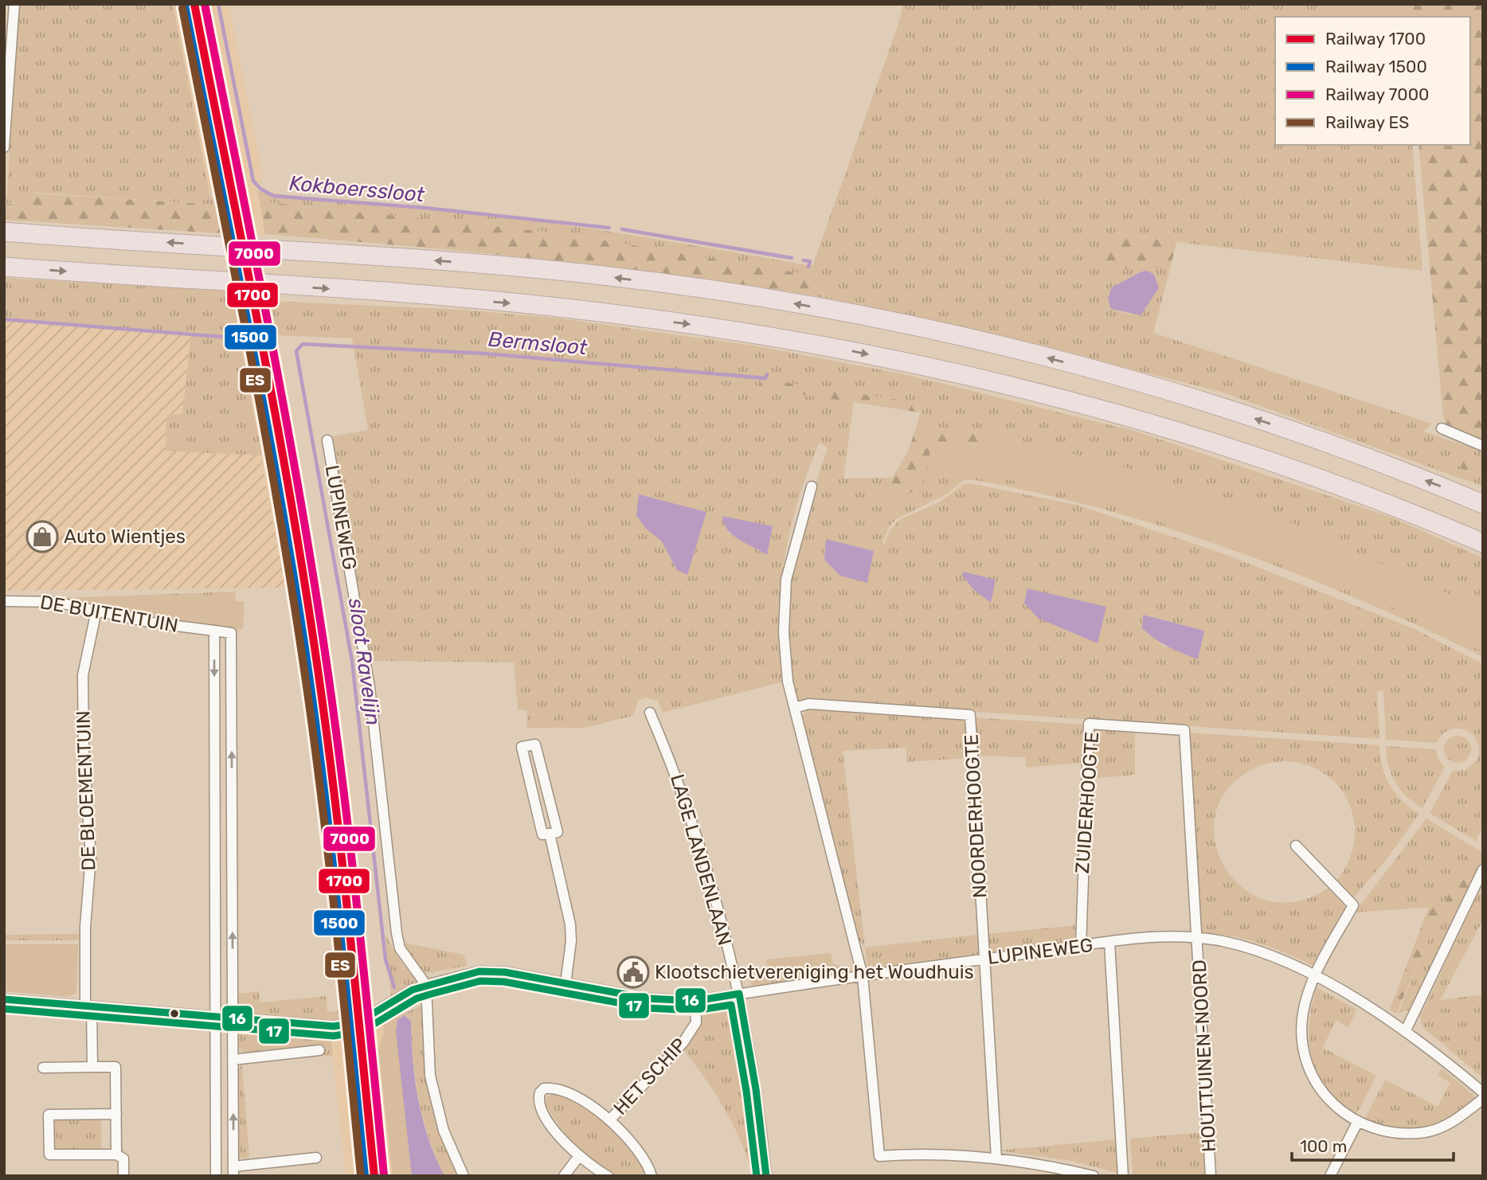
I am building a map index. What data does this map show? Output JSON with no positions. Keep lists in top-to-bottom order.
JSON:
{
  "streets": {
    "street": [
      "LUPINEWEG",
      "DE BUITENTUIN",
      "DE BLOEMENTUIN",
      "ZUIDERHOOGTE",
      "NOORDERHOOGTE",
      "LAGE LANDENLAAN",
      "HOUTTUINEN-NOORD",
      "HET SCHIP"
    ]
  },
  "crossings": [
    ["LUPINEWEG", "DE BLOEMENTUIN"],
    ["LUPINEWEG", "ZUIDERHOOGTE"],
    ["LUPINEWEG", "NOORDERHOOGTE"],
    ["LUPINEWEG", "LAGE LANDENLAAN"],
    ["LUPINEWEG", "HOUTTUINEN-NOORD"],
    ["LUPINEWEG", "HET SCHIP"],
    ["DE BUITENTUIN", "DE BLOEMENTUIN"],
    ["ZUIDERHOOGTE", "HOUTTUINEN-NOORD"]
  ],
  "water": ["Kokboerssloot", "Bermsloot", "sloot Ravelijn"],
  "places": {
    "shop": ["Auto Wientjes"],
    "public building": ["Klootschietvereniging het Woudhuis"]
  },
  "lines": [
    "rail line 1700",
    "rail line 7000",
    "rail line 1500",
    "rail line ES",
    "transit line 16",
    "transit line 17"
  ],
  "legend": [
    "Railway 1700",
    "Railway 1500",
    "Railway 7000",
    "Railway ES"
  ],
  "scale_bar": "100 m"
}
